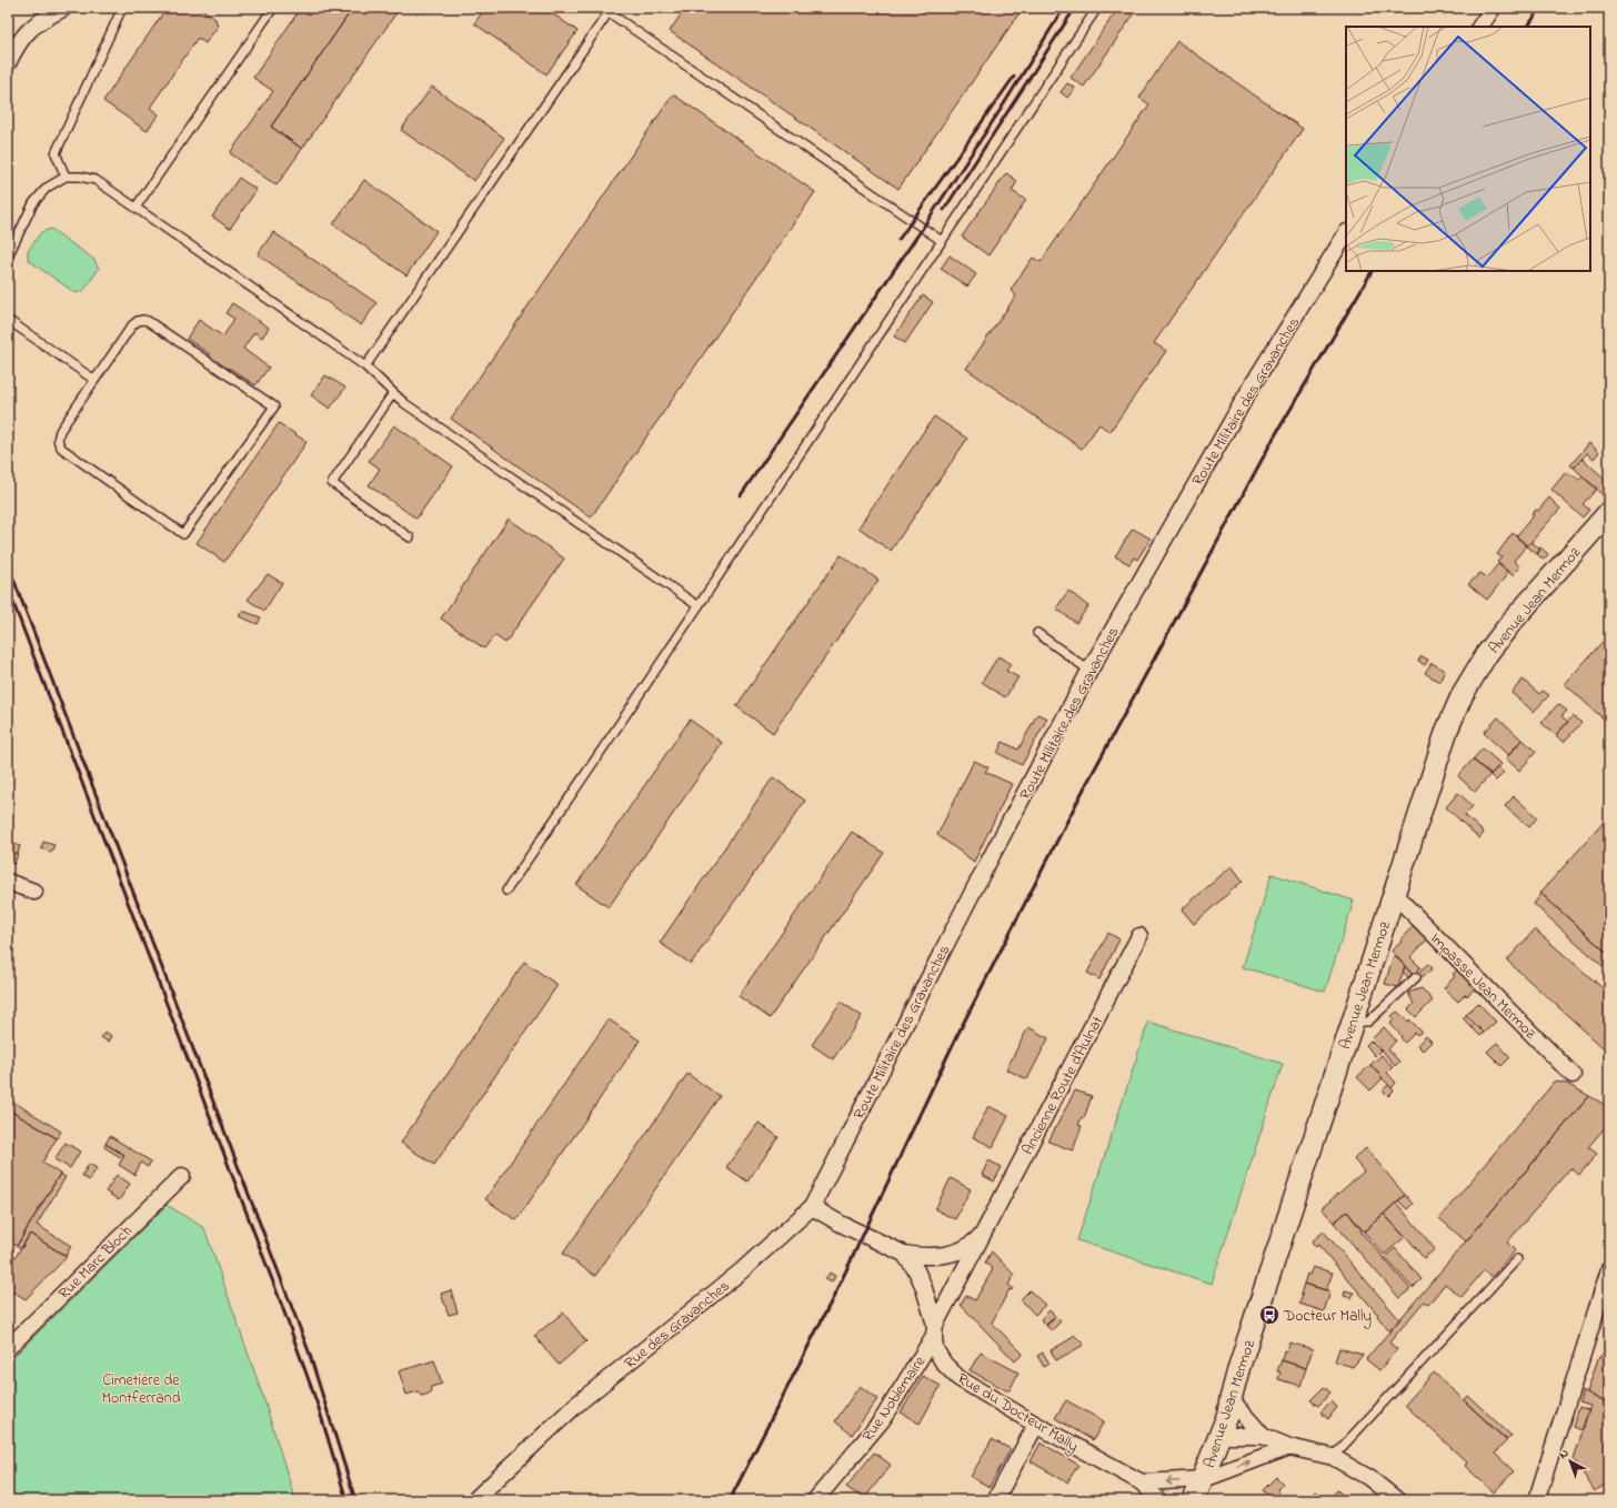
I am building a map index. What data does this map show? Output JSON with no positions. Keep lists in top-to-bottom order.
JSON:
{
  "streets": {
    "main road": ["Avenue Jean Mermoz"],
    "street": [
      "Route Militaire des Gravanches",
      "Impasse Jean Mermoz",
      "Ancienne Route d'Aulnat",
      "Rue Marc Bloch",
      "Rue des Gravanches",
      "Rue Noblemaire",
      "Rue du Docteur Mally"
    ]
  },
  "crossings": [
    ["Route Militaire des Gravanches", "Rue des Gravanches"],
    ["Avenue Jean Mermoz", "Impasse Jean Mermoz"],
    ["Ancienne Route d'Aulnat", "Rue Noblemaire"],
    ["Ancienne Route d'Aulnat", "Rue du Docteur Mally"],
    ["Rue Noblemaire", "Rue du Docteur Mally"]
  ],
  "parks": ["Cimetière de Montferrand"],
  "places": {
    "bus stop": ["Docteur Mally"]
  },
  "north": "top left"
}
